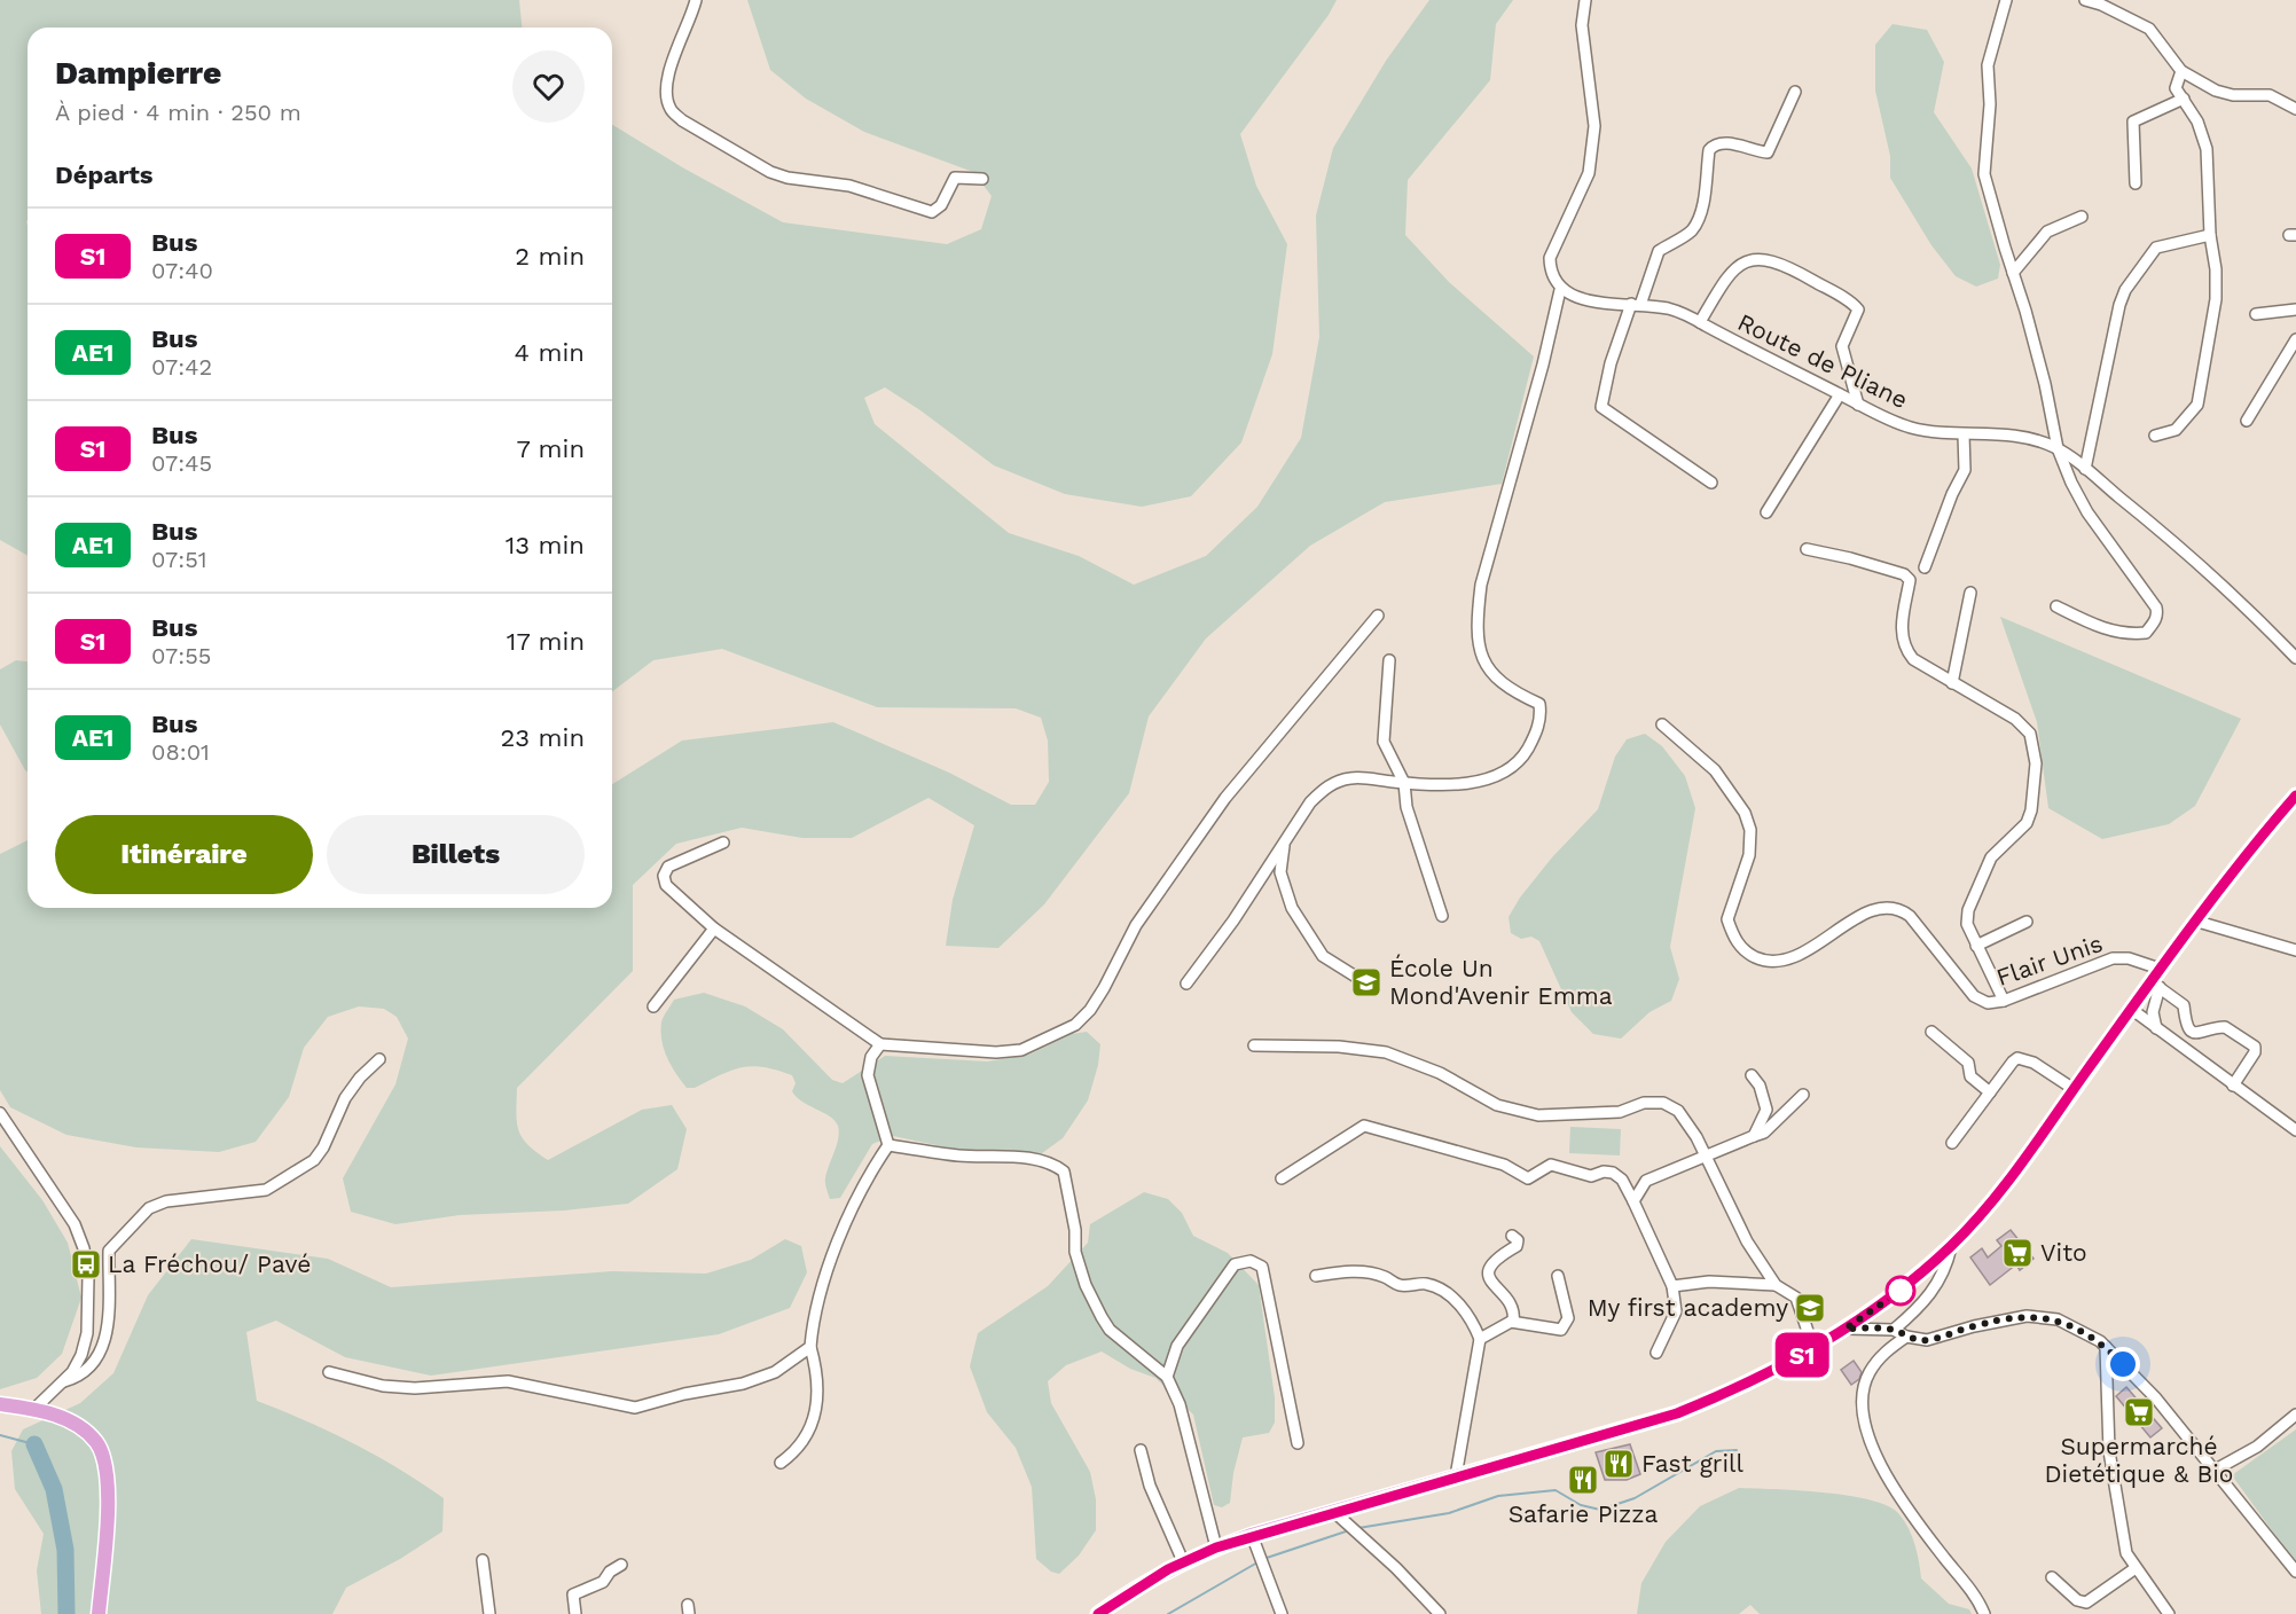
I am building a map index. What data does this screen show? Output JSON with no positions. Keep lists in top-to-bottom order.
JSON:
{
  "streets": {
    "street": ["Route de Pliane", "Flair Unis"]
  },
  "places": {
    "school or university": ["École Un Mond'Avenir Emma", "My first academy"],
    "supermarket": ["Vito", "Supermarché Dietétique & Bio"],
    "bus stop": ["La Fréchou/ Pavé"],
    "restaurant": ["Fast grill", "Safarie Pizza"]
  },
  "lines": ["bus line S1"],
  "page": {
    "on_map": "S1",
    "heading": [
      ["Dampierre", "À pied · 4 min · 250 m"],
      "Départs"
    ],
    "list": [
      {
        "mark": "S1",
        "name": "Bus",
        "note": "07:40",
        "value": "2 min"
      },
      {
        "mark": "AE1",
        "name": "Bus",
        "note": "07:42",
        "value": "4 min"
      },
      {
        "mark": "S1",
        "name": "Bus",
        "note": "07:45",
        "value": "7 min"
      },
      {
        "mark": "AE1",
        "name": "Bus",
        "note": "07:51",
        "value": "13 min"
      },
      {
        "mark": "S1",
        "name": "Bus",
        "note": "07:55",
        "value": "17 min"
      },
      {
        "mark": "AE1",
        "name": "Bus",
        "note": "08:01",
        "value": "23 min"
      }
    ],
    "buttons": ["Itinéraire", "Billets"]
  }
}
